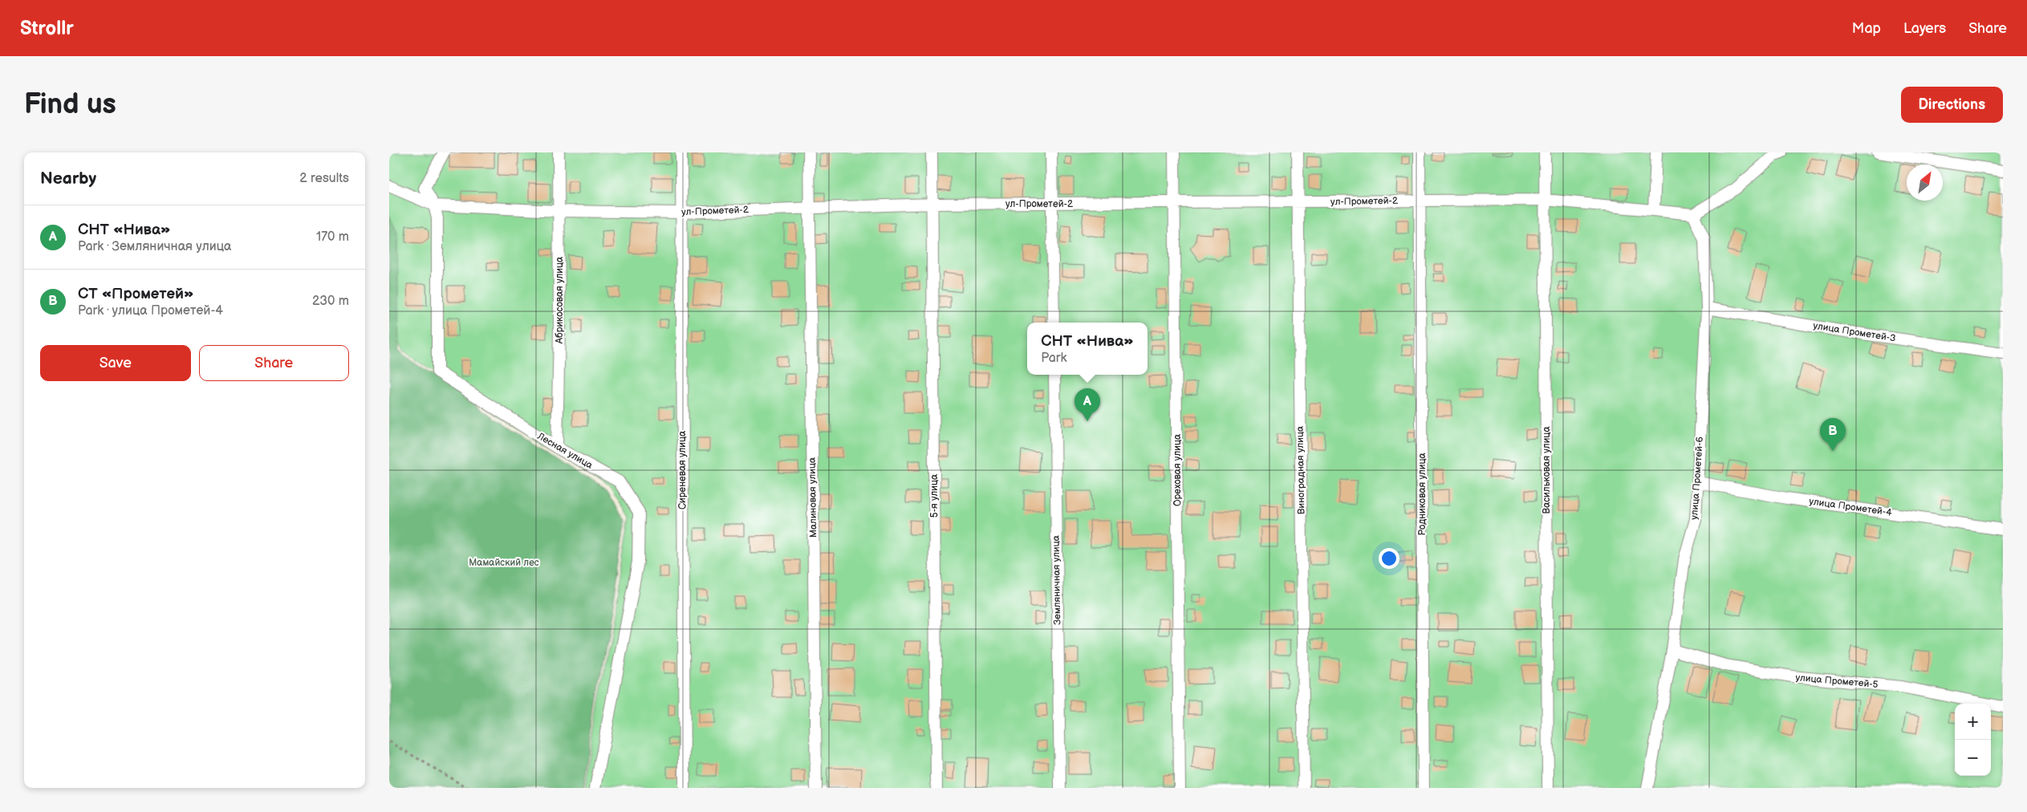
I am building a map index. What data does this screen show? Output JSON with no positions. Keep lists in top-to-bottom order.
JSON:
{
  "streets": {
    "street": [
      "ул-Прометей-2",
      "Абрикосовая улица",
      "улица Прометей-3",
      "Лесная улица",
      "Сиреневая улица",
      "Ореховая улица",
      "Виноградная улица",
      "Васильковая улица",
      "улица Прометей-6",
      "Родниковая улица",
      "5-я улица",
      "Малиновая улица",
      "улица Прометей-4",
      "Земляничная улица",
      "улица Прометей-5"
    ]
  },
  "crossings": [
    ["ул-Прометей-2", "Абрикосовая улица"],
    ["ул-Прометей-2", "Лесная улица"],
    ["ул-Прометей-2", "Сиреневая улица"],
    ["ул-Прометей-2", "Ореховая улица"],
    ["ул-Прометей-2", "Виноградная улица"],
    ["ул-Прометей-2", "Васильковая улица"],
    ["ул-Прометей-2", "улица Прометей-6"],
    ["ул-Прометей-2", "Родниковая улица"],
    ["ул-Прометей-2", "5-я улица"],
    ["ул-Прометей-2", "Малиновая улица"],
    ["Абрикосовая улица", "Лесная улица"],
    ["улица Прометей-3", "улица Прометей-6"],
    ["улица Прометей-6", "улица Прометей-4"],
    ["улица Прометей-6", "улица Прометей-5"]
  ],
  "parks": ["Мамайский лес"],
  "north": "top right",
  "page": {
    "header": "Strollr",
    "nav": ["Map", "Layers", "Share"],
    "buttons": [
      "Directions",
      ["Save", "Share"]
    ],
    "title": "Find us",
    "heading": ["Nearby", "2 results"],
    "list": [
      {
        "mark": "A",
        "name": "СНТ «Нива»",
        "note": "Park · Земляничная улица",
        "value": "170 m"
      },
      {
        "mark": "B",
        "name": "СТ «Прометей»",
        "note": "Park · улица Прометей-4",
        "value": "230 m"
      }
    ],
    "popup": ["СНТ «Нива»", "Park"],
    "pins": ["A", "B"],
    "map_buttons": ["+", "−"]
  }
}
